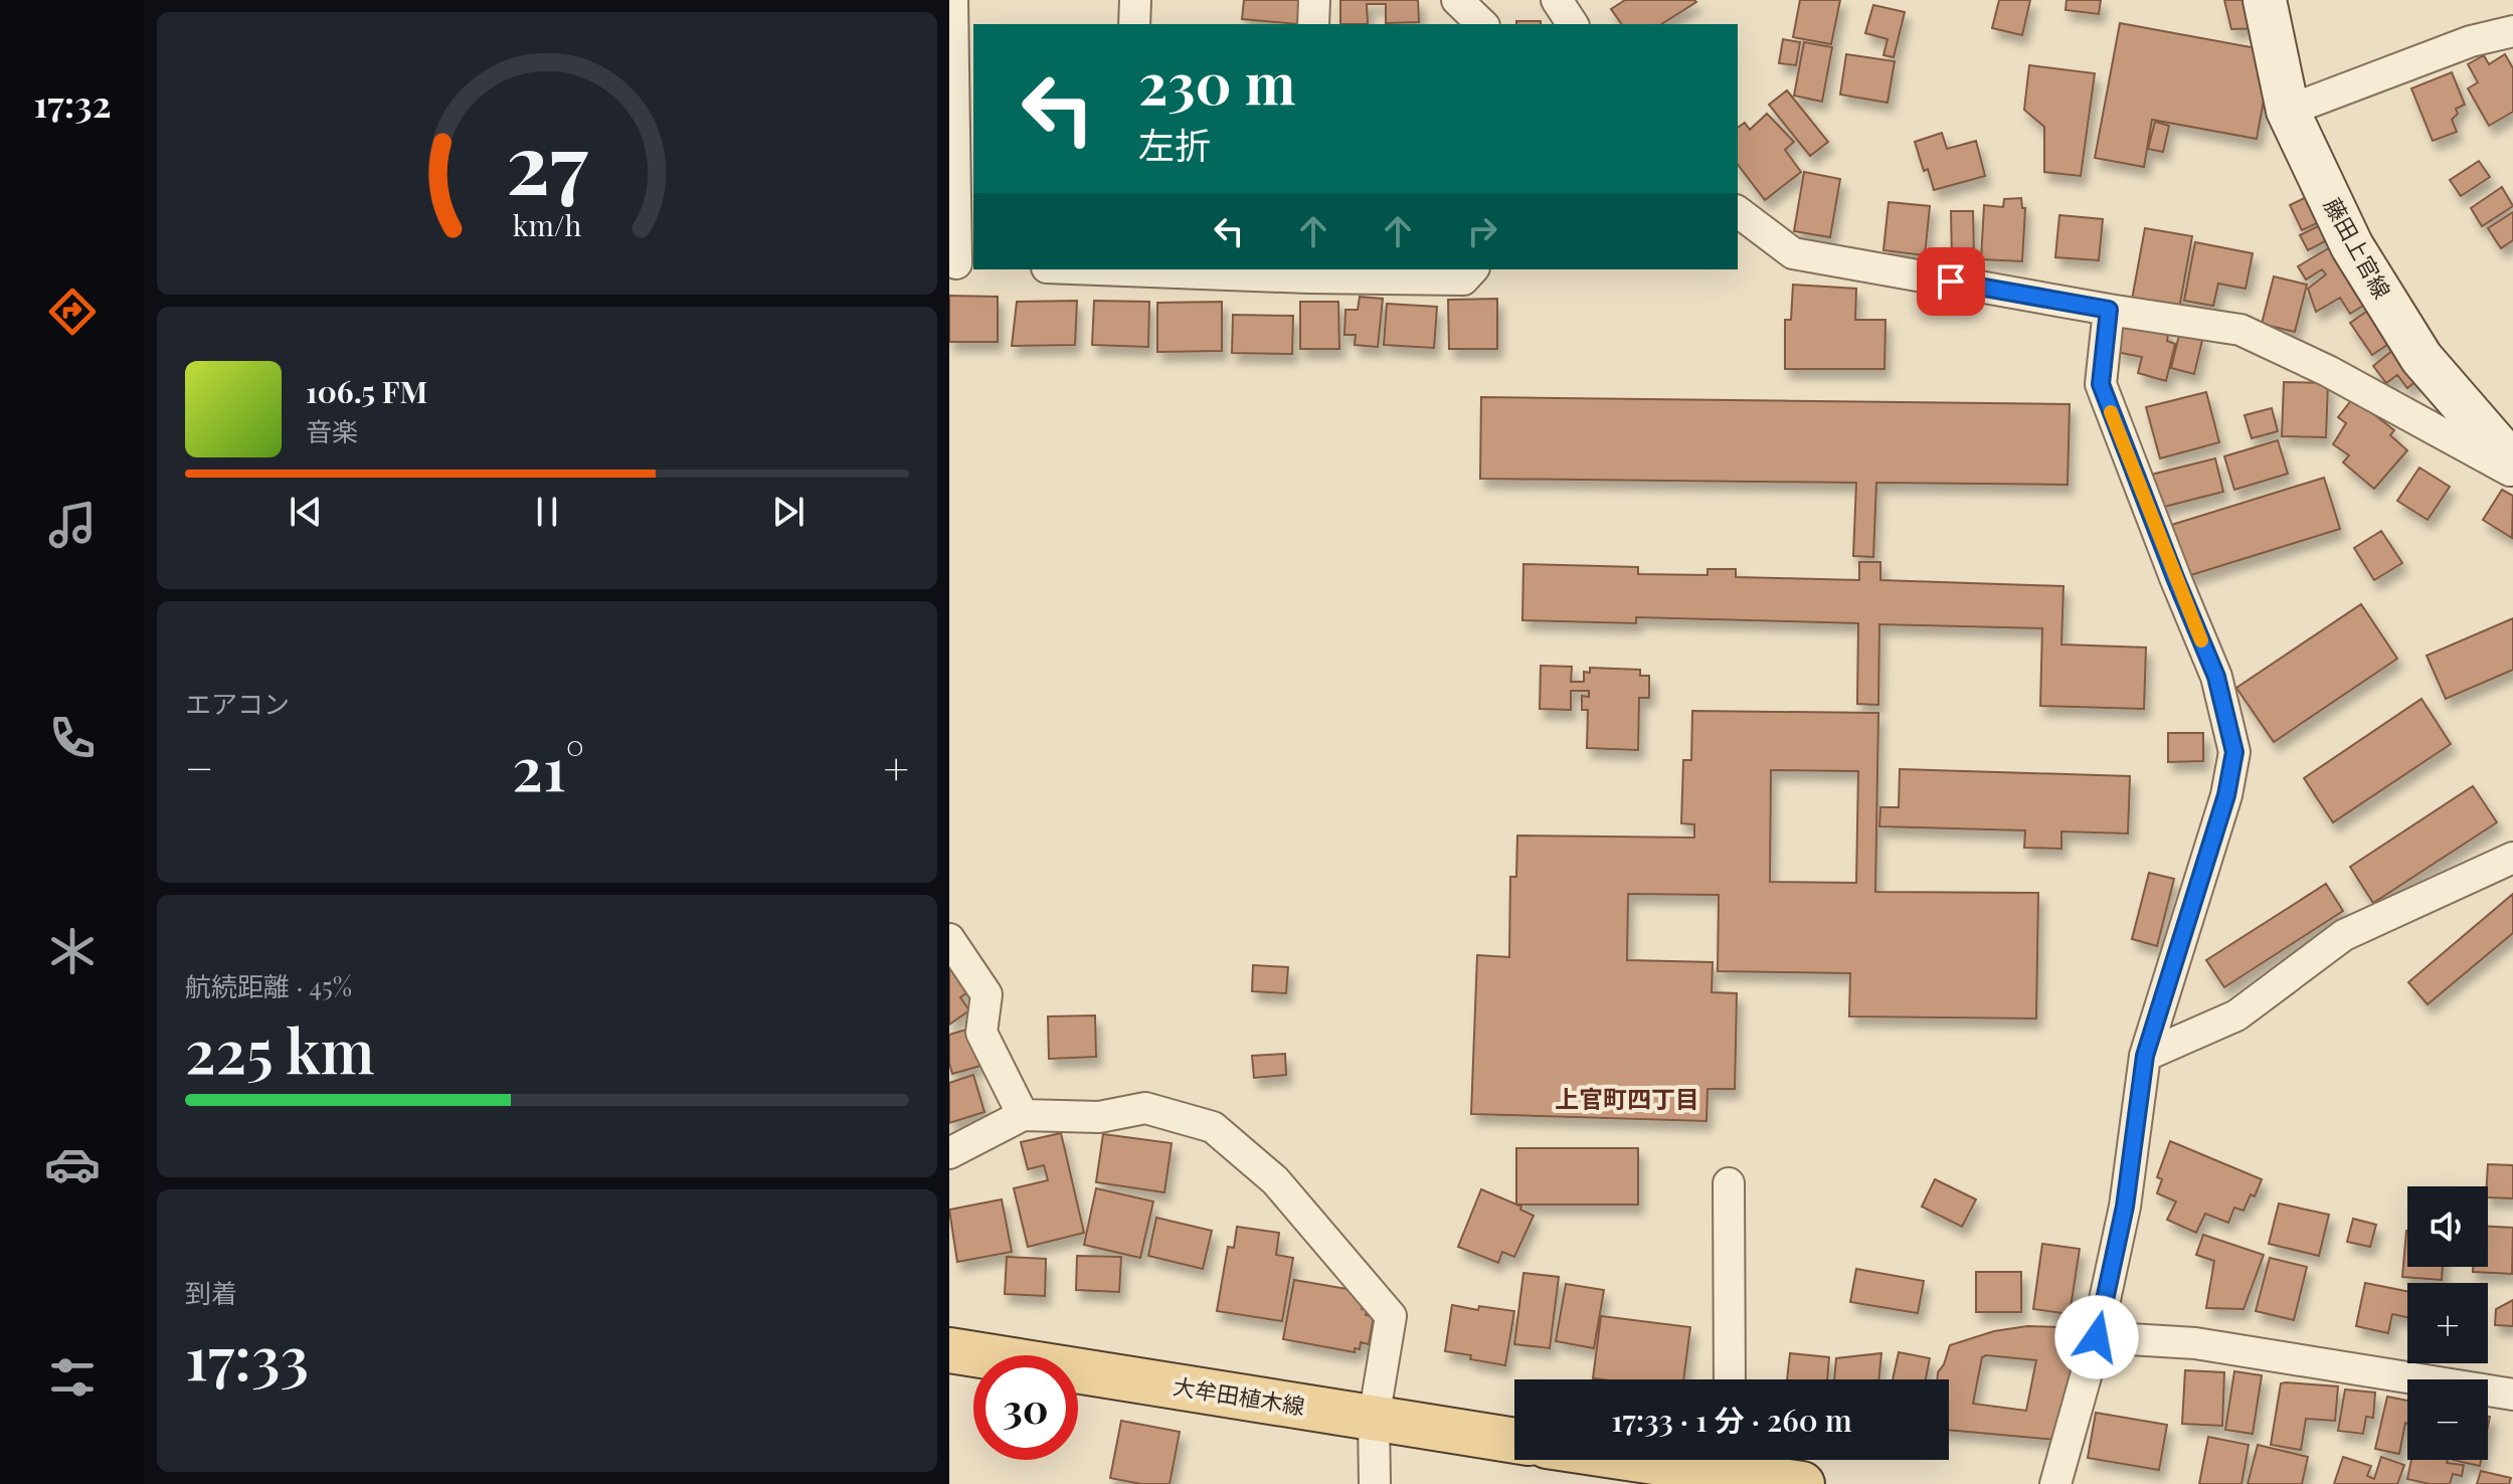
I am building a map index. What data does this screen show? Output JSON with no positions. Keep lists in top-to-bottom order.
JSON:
{
  "streets": {
    "main road": ["藤田上官線", "大牟田植木線"]
  },
  "districts": ["上官町四丁目"],
  "page": {
    "tabs": "17:32",
    "turn": ["230 m", "左折"],
    "song": ["106.5 FM", "音楽"],
    "tile": [
      "エアコン",
      ["航続距離 · 45%", "225 km"],
      ["到着", "17:33"]
    ],
    "heat": ["−", "21°", "+"],
    "map_buttons": ["+", "−"],
    "limit": "30",
    "trip": "17:33 · 1 分 · 260 m",
    "gauge": ["27", "km/h"]
  }
}
